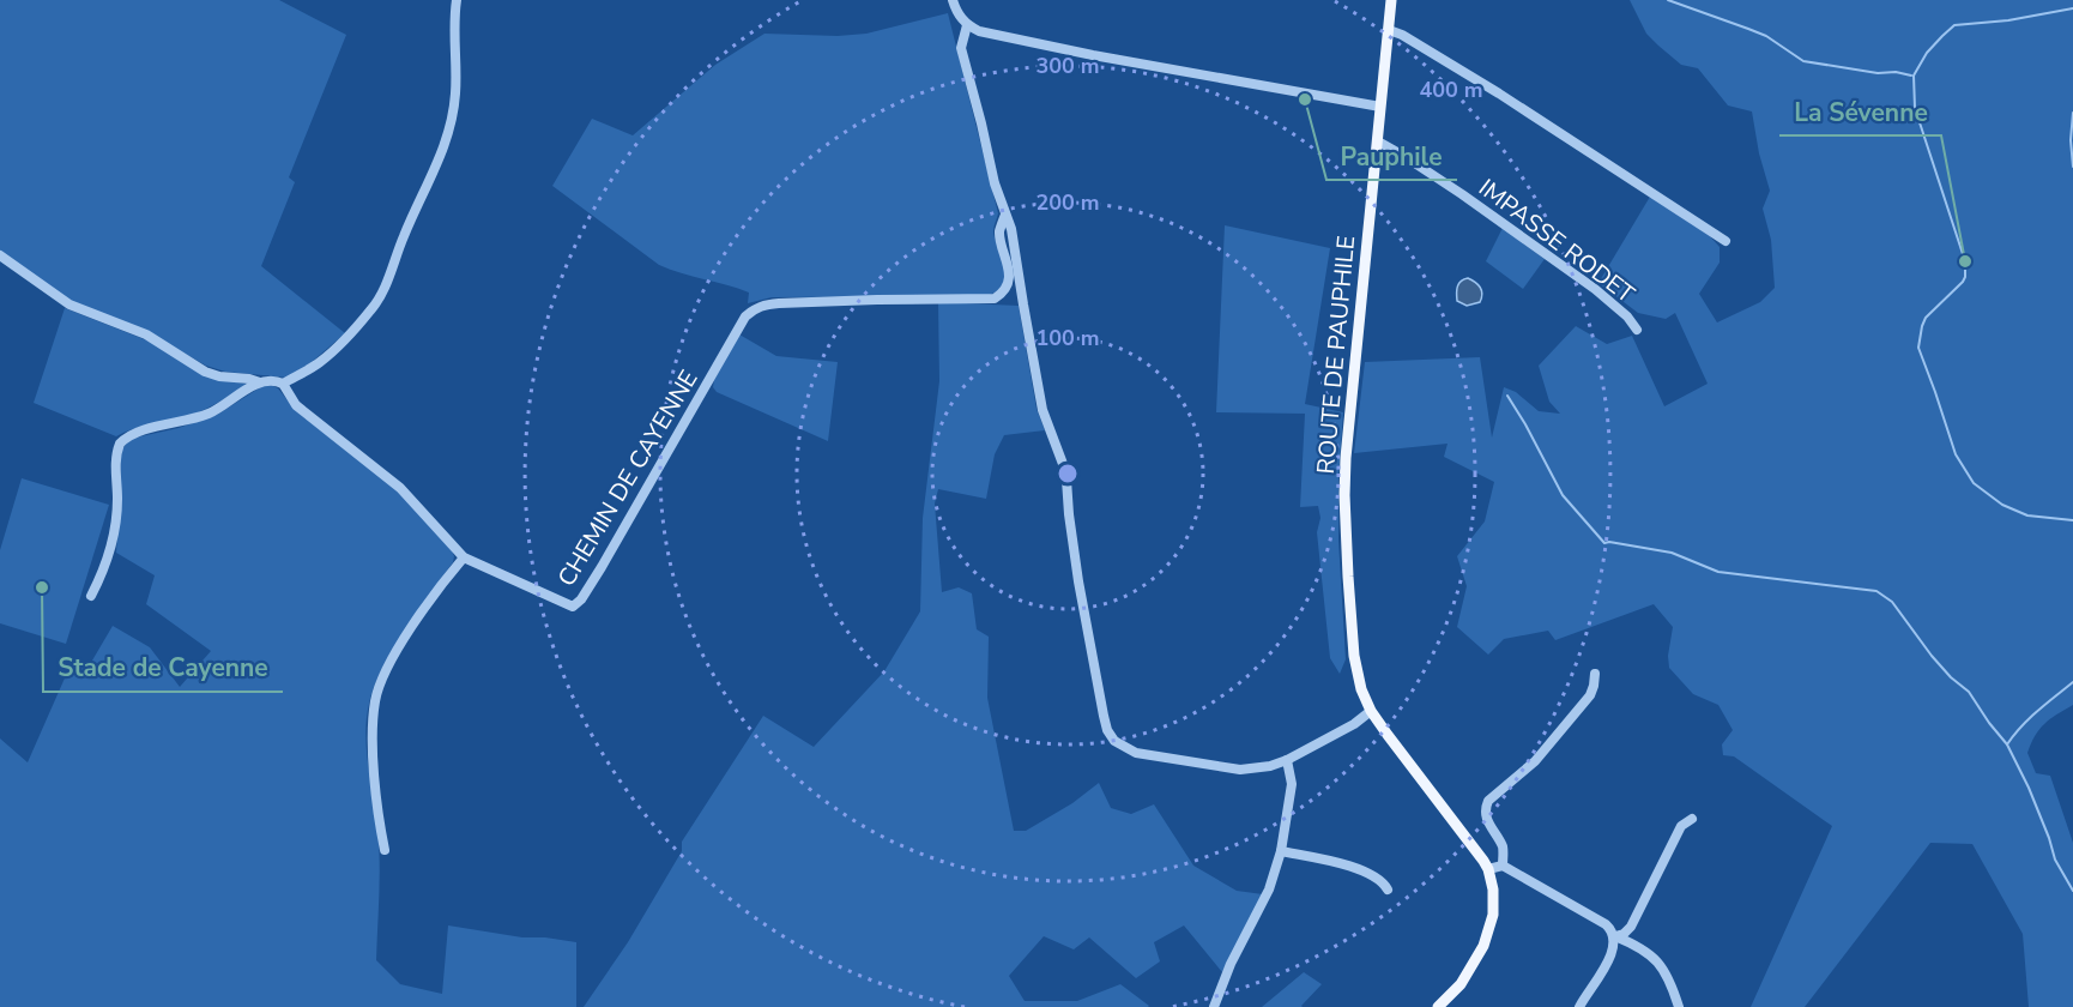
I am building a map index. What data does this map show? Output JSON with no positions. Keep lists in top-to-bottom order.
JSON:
{
  "streets": {
    "main road": ["ROUTE DE PAUPHILE"],
    "street": ["IMPASSE RODET", "CHEMIN DE CAYENNE"]
  },
  "crossings": [
    ["IMPASSE RODET", "ROUTE DE PAUPHILE"]
  ],
  "places": ["Pauphile", "La Sévenne", "Stade de Cayenne"],
  "rings": [
    "300 m",
    "400 m",
    "200 m",
    "100 m"
  ]
}
